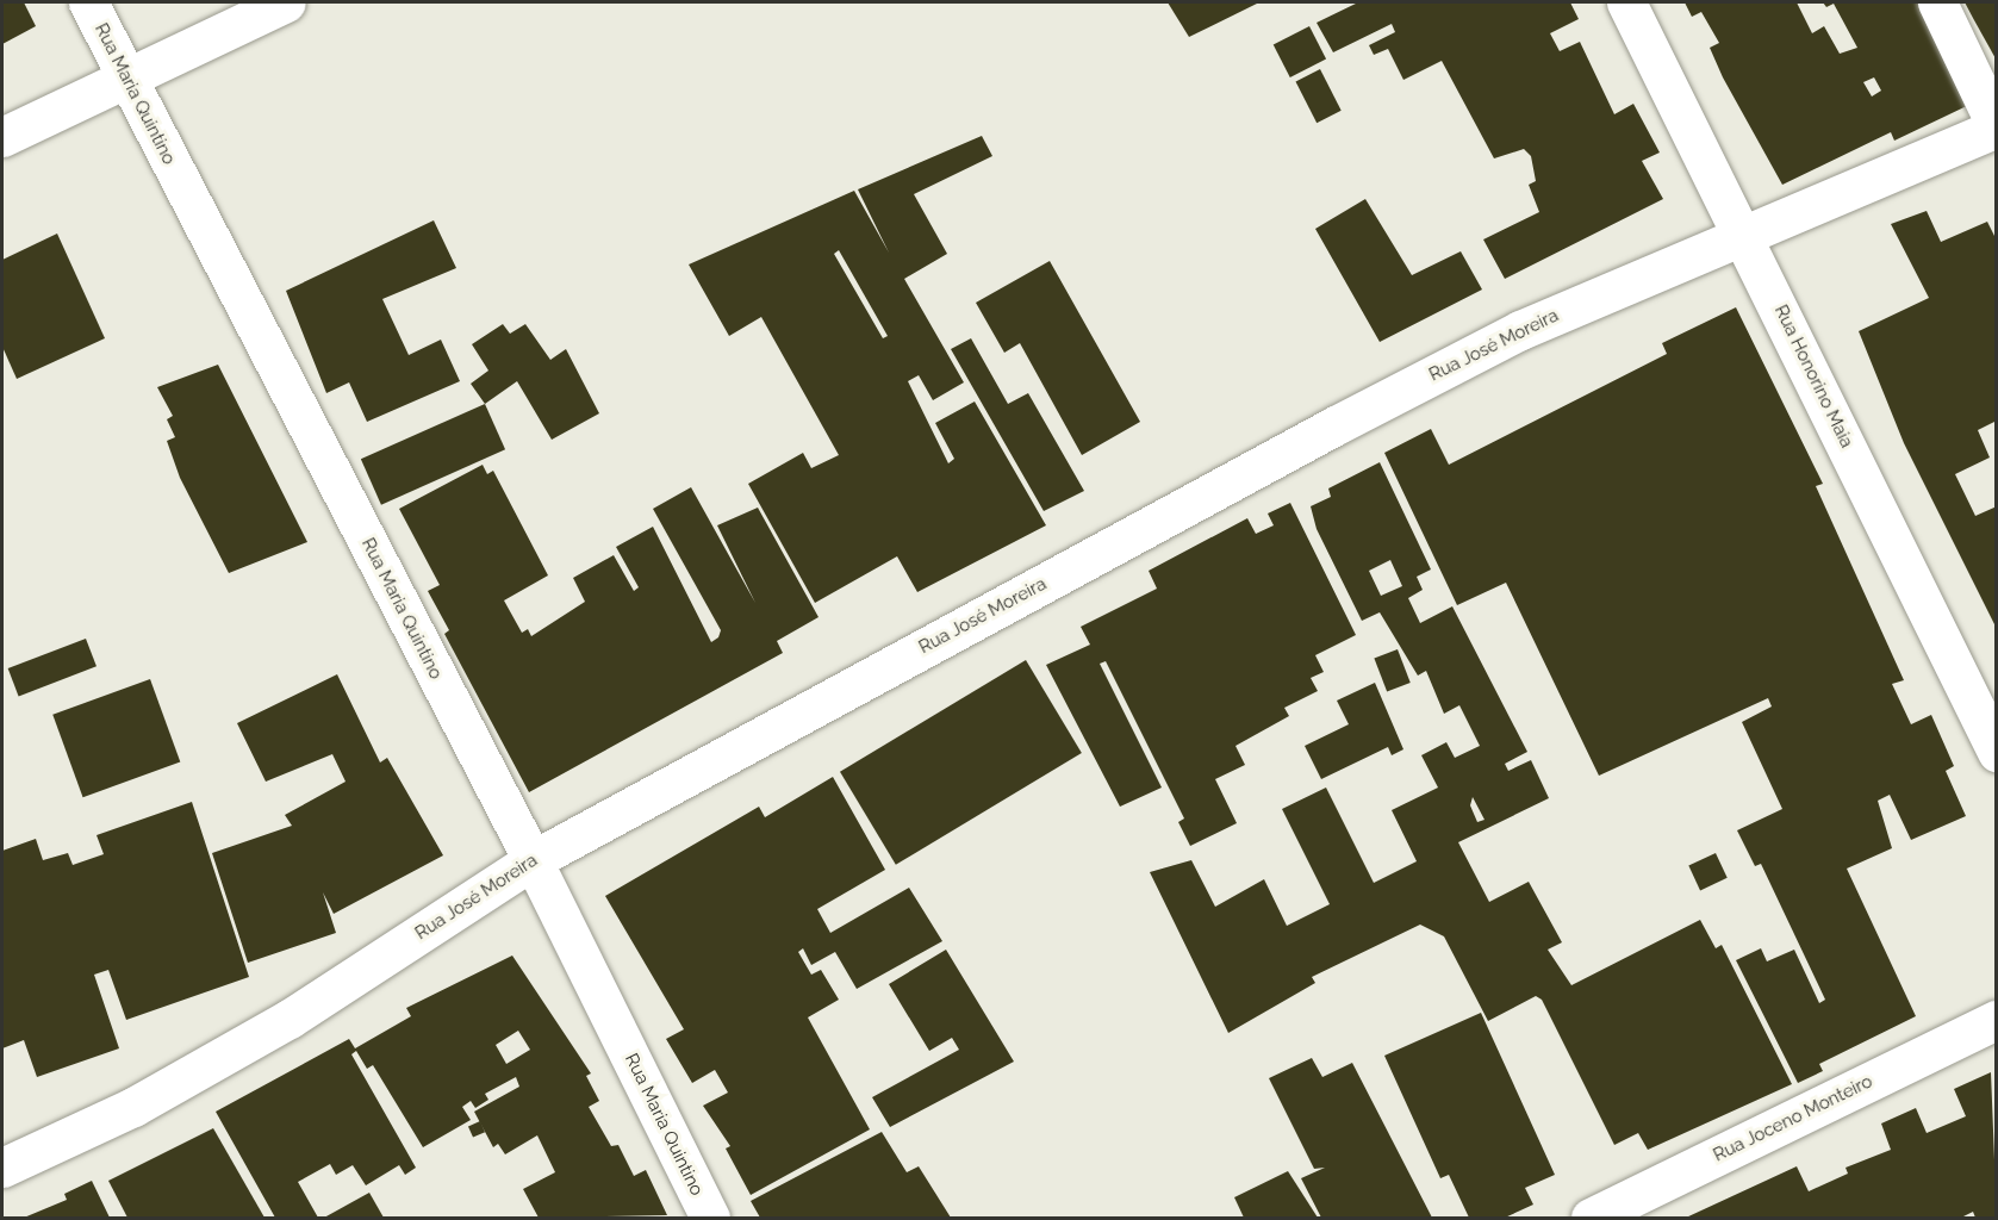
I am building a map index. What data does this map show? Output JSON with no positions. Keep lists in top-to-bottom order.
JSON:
{
  "streets": {
    "street": [
      "Rua Maria Quintino",
      "Rua José Moreira",
      "Rua Honorino Maia",
      "Rua Joceno Monteiro"
    ]
  },
  "crossings": [
    ["Rua Maria Quintino", "Rua José Moreira"],
    ["Rua José Moreira", "Rua Honorino Maia"]
  ]
}
